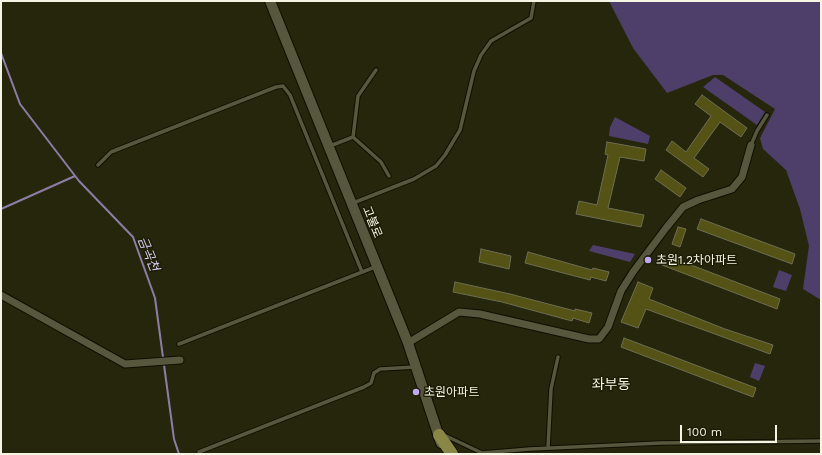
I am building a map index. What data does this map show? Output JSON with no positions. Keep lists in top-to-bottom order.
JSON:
{
  "streets": {
    "main road": ["고불로"]
  },
  "districts": ["좌부동"],
  "water": ["금곡천"],
  "places": ["초원1.2차아파트", "초원아파트"],
  "scale_bar": "100 m"
}
